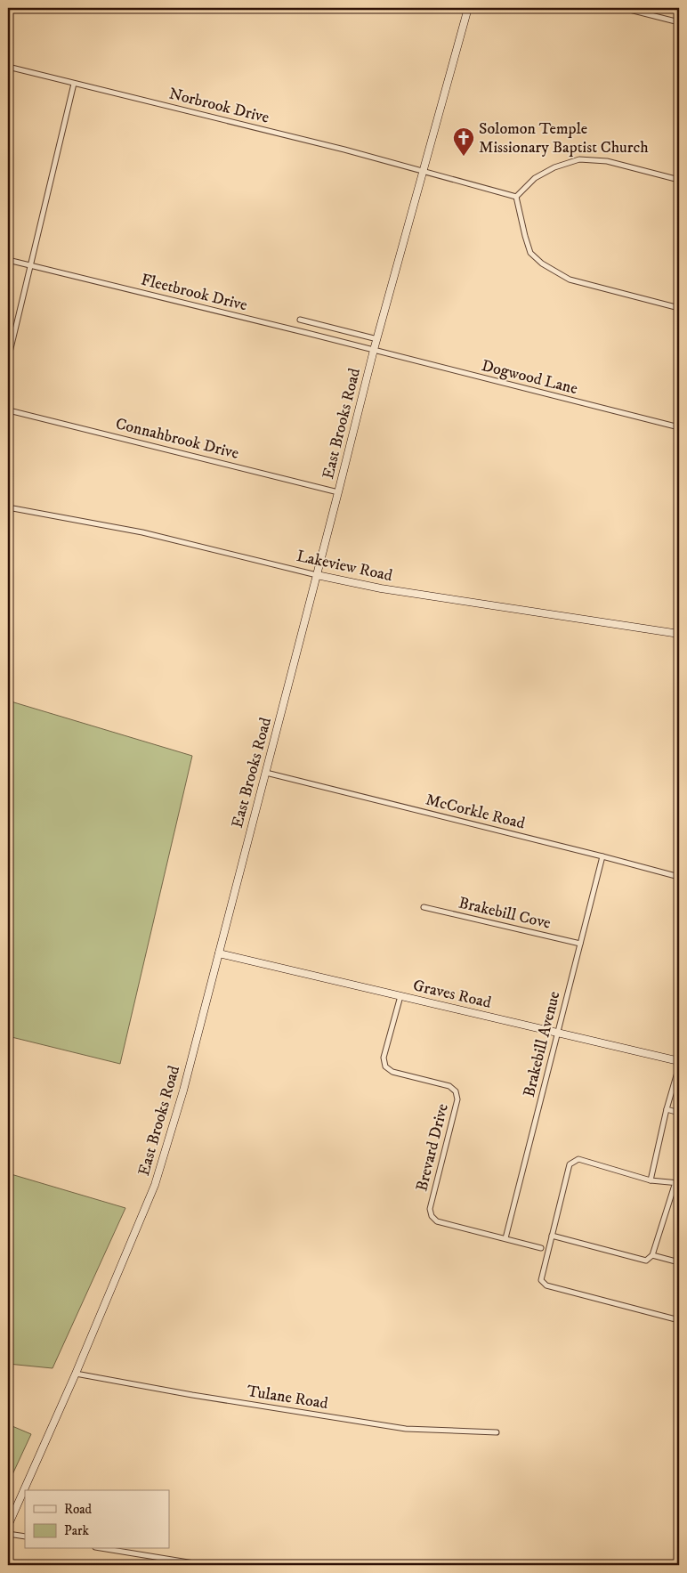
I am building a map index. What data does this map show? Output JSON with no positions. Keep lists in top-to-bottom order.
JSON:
{
  "streets": {
    "main road": ["East Brooks Road", "Lakeview Road", "Graves Road"],
    "street": [
      "Norbrook Drive",
      "Fleetbrook Drive",
      "Dogwood Lane",
      "Connahbrook Drive",
      "McCorkle Road",
      "Brakebill Cove",
      "Brakebill Avenue",
      "Brevard Drive",
      "Tulane Road"
    ]
  },
  "crossings": [
    ["Norbrook Drive", "East Brooks Road"],
    ["Fleetbrook Drive", "Dogwood Lane"],
    ["Fleetbrook Drive", "East Brooks Road"],
    ["Dogwood Lane", "East Brooks Road"],
    ["East Brooks Road", "Connahbrook Drive"],
    ["East Brooks Road", "Lakeview Road"],
    ["East Brooks Road", "McCorkle Road"],
    ["East Brooks Road", "Graves Road"],
    ["East Brooks Road", "Tulane Road"],
    ["McCorkle Road", "Brakebill Avenue"],
    ["Brakebill Cove", "Brakebill Avenue"],
    ["Graves Road", "Brakebill Avenue"],
    ["Graves Road", "Brevard Drive"],
    ["Brakebill Avenue", "Brevard Drive"]
  ],
  "places": {
    "church": ["Solomon Temple Missionary Baptist Church"]
  },
  "legend": ["Road", "Park"]
}
